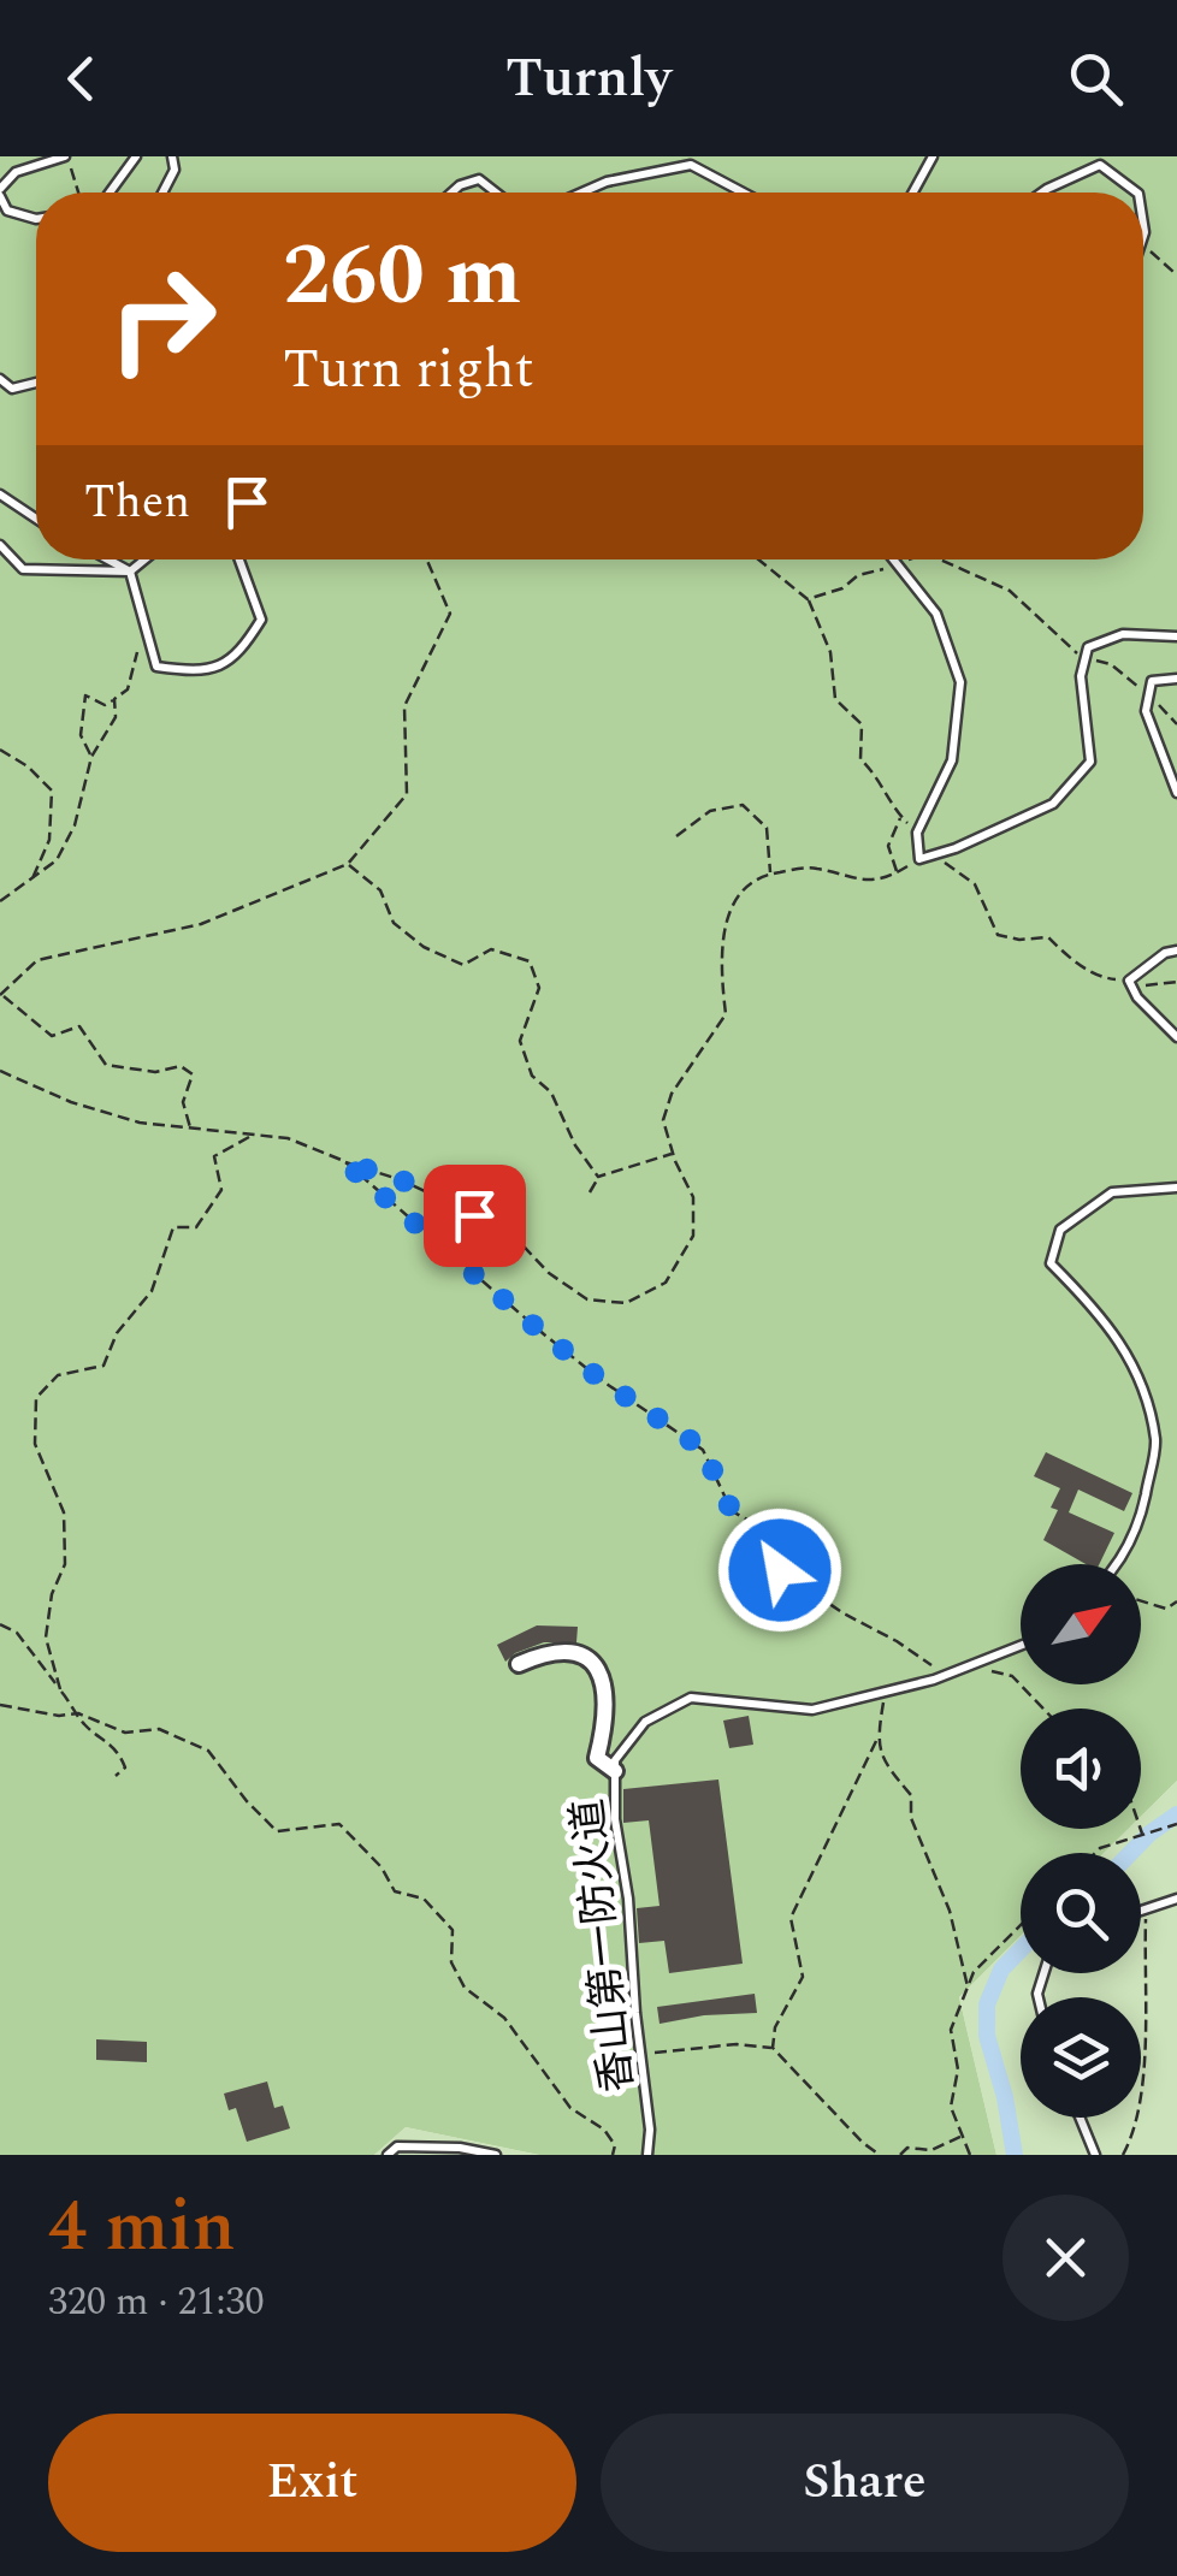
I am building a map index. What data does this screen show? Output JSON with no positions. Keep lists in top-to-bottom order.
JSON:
{
  "streets": {
    "lane": ["香山第一防火道"]
  },
  "north": "top right",
  "page": {
    "header": "Turnly",
    "turn": ["260 m", "Turn right"],
    "then": "Then",
    "heading": ["4 min", "320 m · 21:30"],
    "buttons": ["Exit", "Share"]
  }
}
